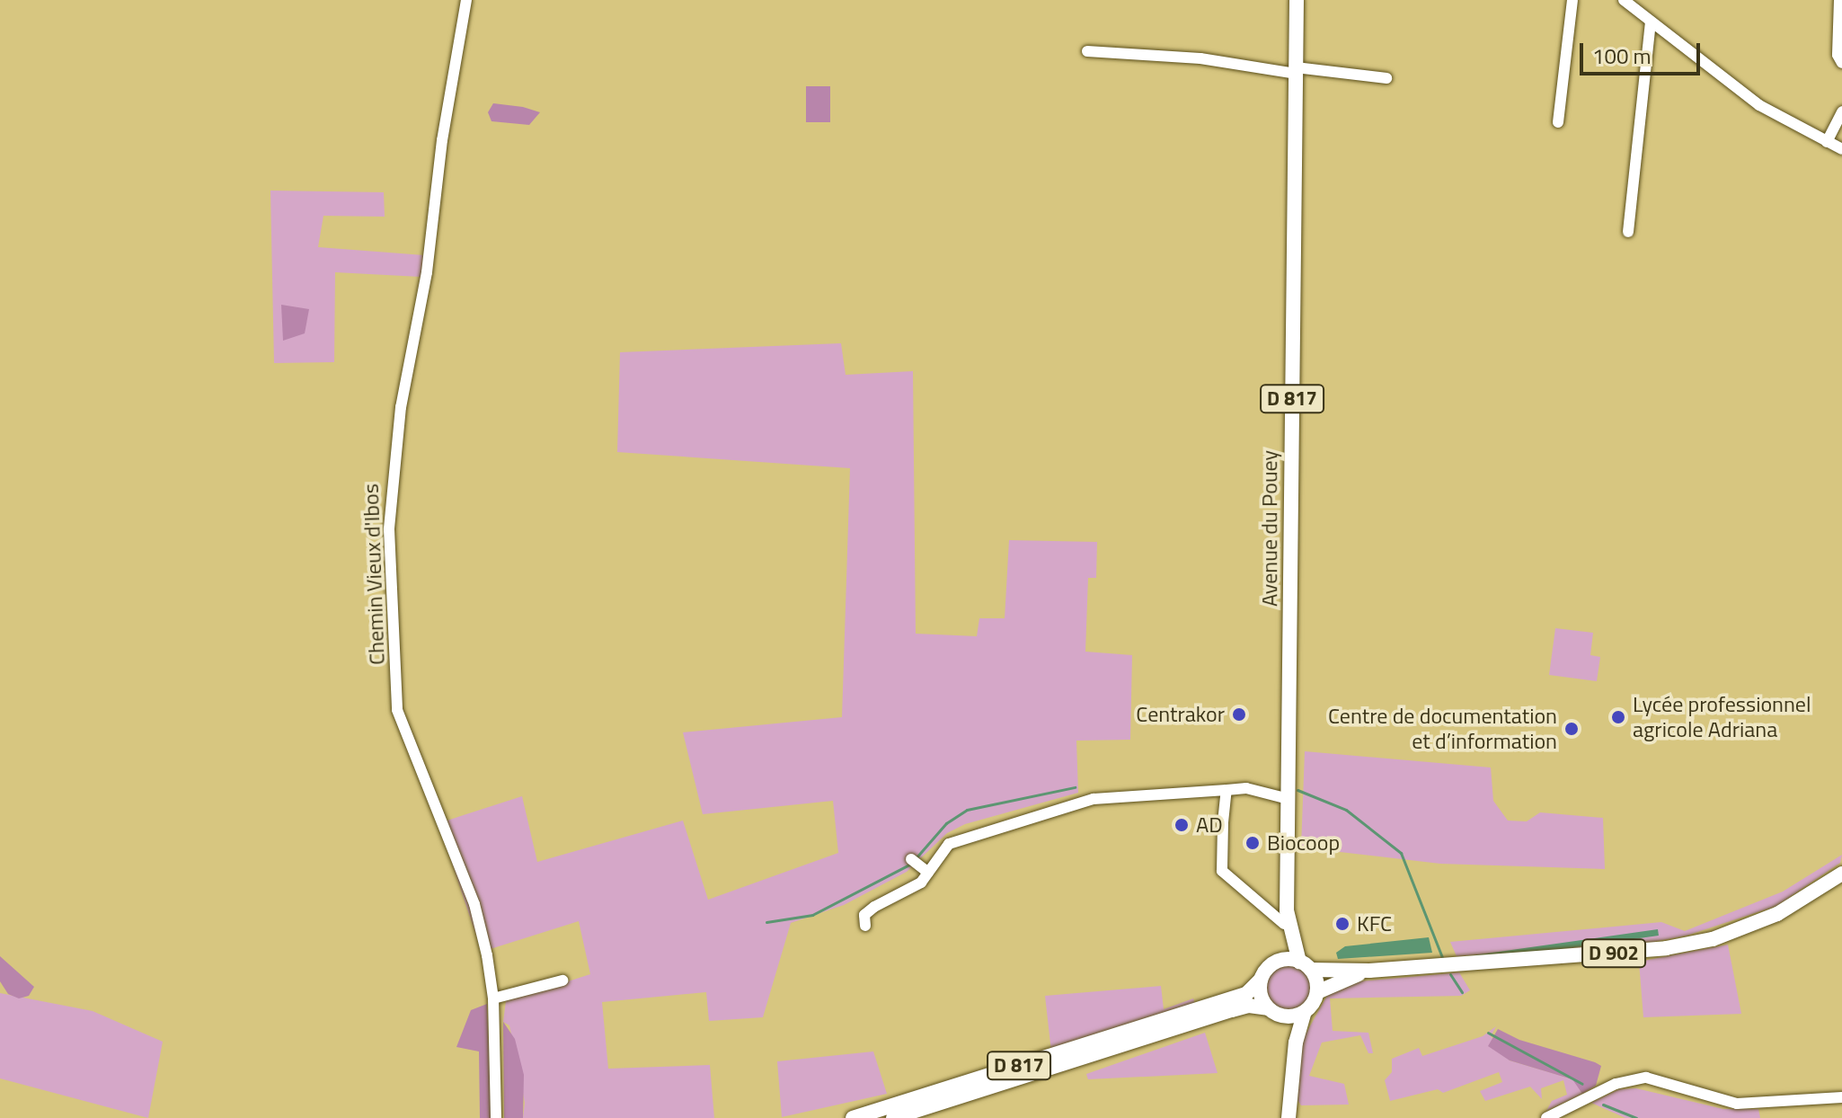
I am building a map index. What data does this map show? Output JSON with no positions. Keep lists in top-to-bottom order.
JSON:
{
  "streets": {
    "main road": ["D 817", "Avenue du Pouey", "D 902"],
    "street": ["Chemin Vieux d'Ibos"]
  },
  "crossings": [
    ["D 817", "Avenue du Pouey"],
    ["D 817", "D 902"]
  ],
  "places": [
    "Centrakor",
    "Lycée professionnel agricole Adriana",
    "Centre de documentation et d’information",
    "AD",
    "Biocoop",
    "KFC"
  ],
  "scale_bar": "100 m"
}
